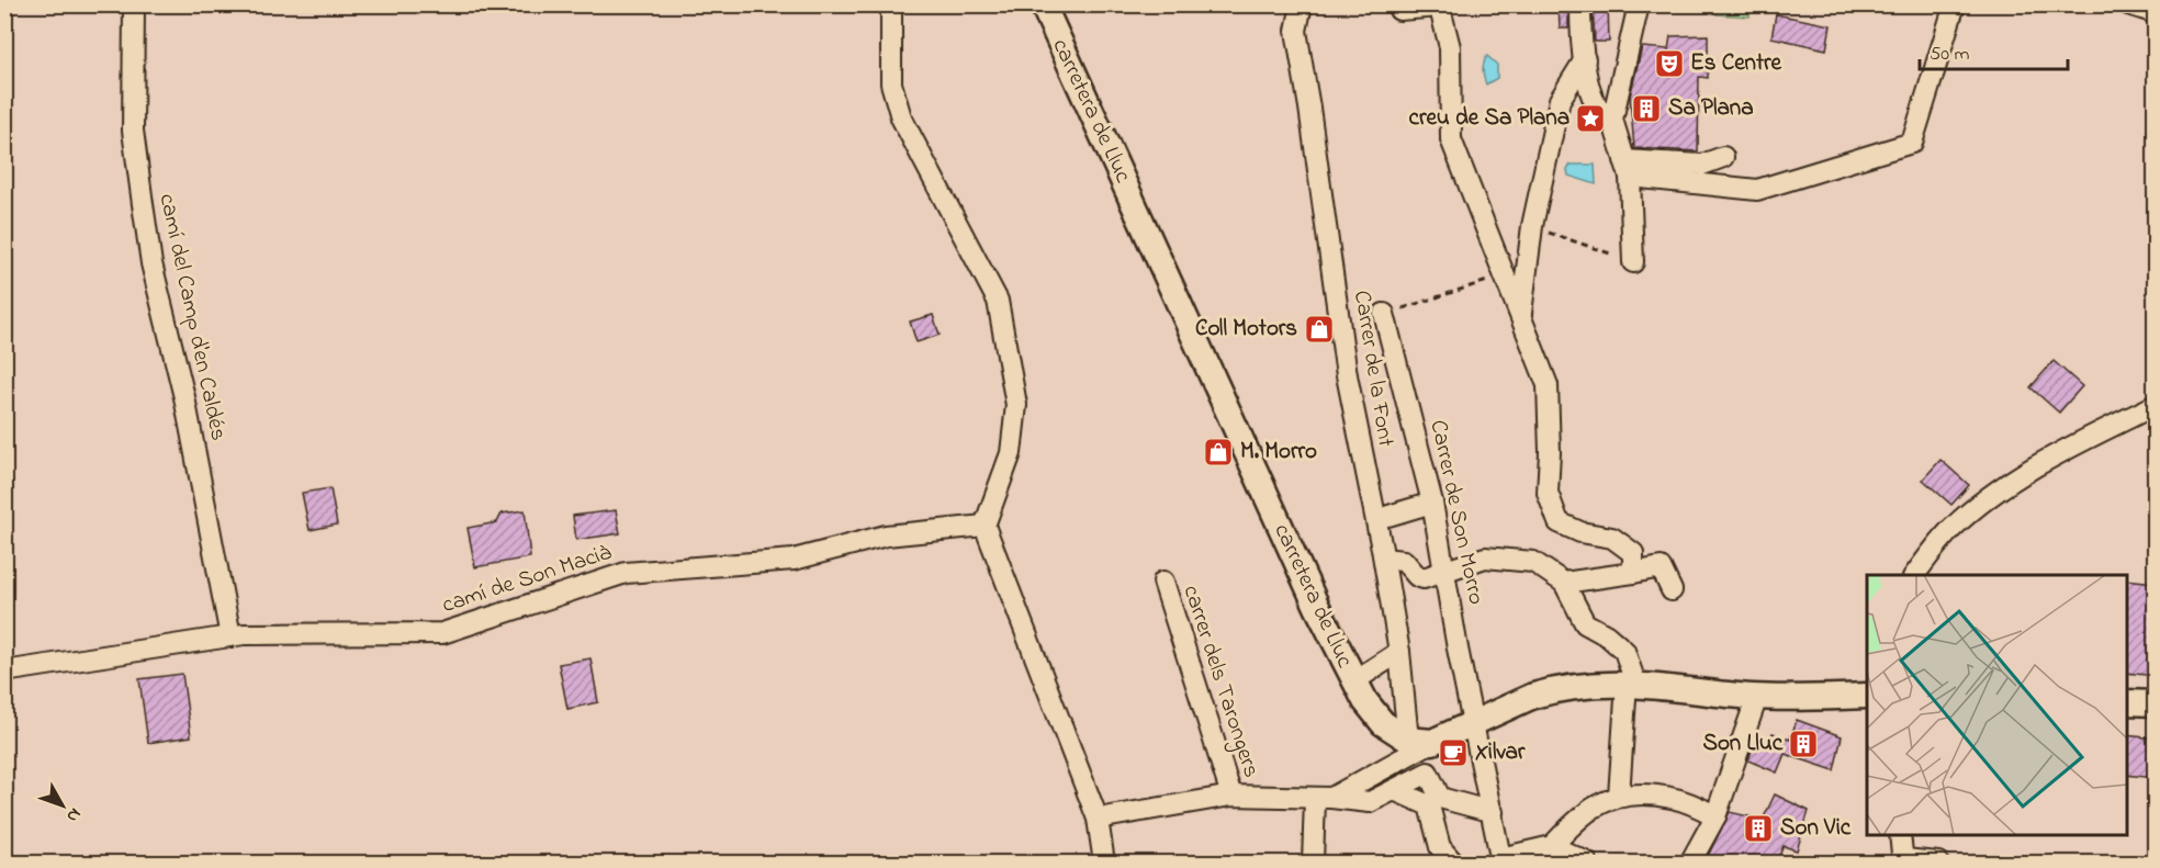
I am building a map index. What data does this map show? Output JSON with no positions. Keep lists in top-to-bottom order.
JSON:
{
  "streets": {
    "main road": ["carretera de Lluc"],
    "street": [
      "camí del Camp d'en Caldés",
      "Carrer de la Font",
      "Carrer de Son Morro",
      "camí de Son Macià",
      "carrer dels Tarongers"
    ]
  },
  "crossings": [
    ["carretera de Lluc", "Carrer de la Font"],
    ["camí del Camp d'en Caldés", "camí de Son Macià"]
  ],
  "places": {
    "theatre": ["Es Centre"],
    "building": ["Sa Plana", "Son Lluc", "Son Vic"],
    "place": ["creu de Sa Plana"],
    "shop": ["Coll Motors", "M. Morro"],
    "cafe": ["Xilvar"]
  },
  "scale_bar": "50 m",
  "north": "bottom right"
}
